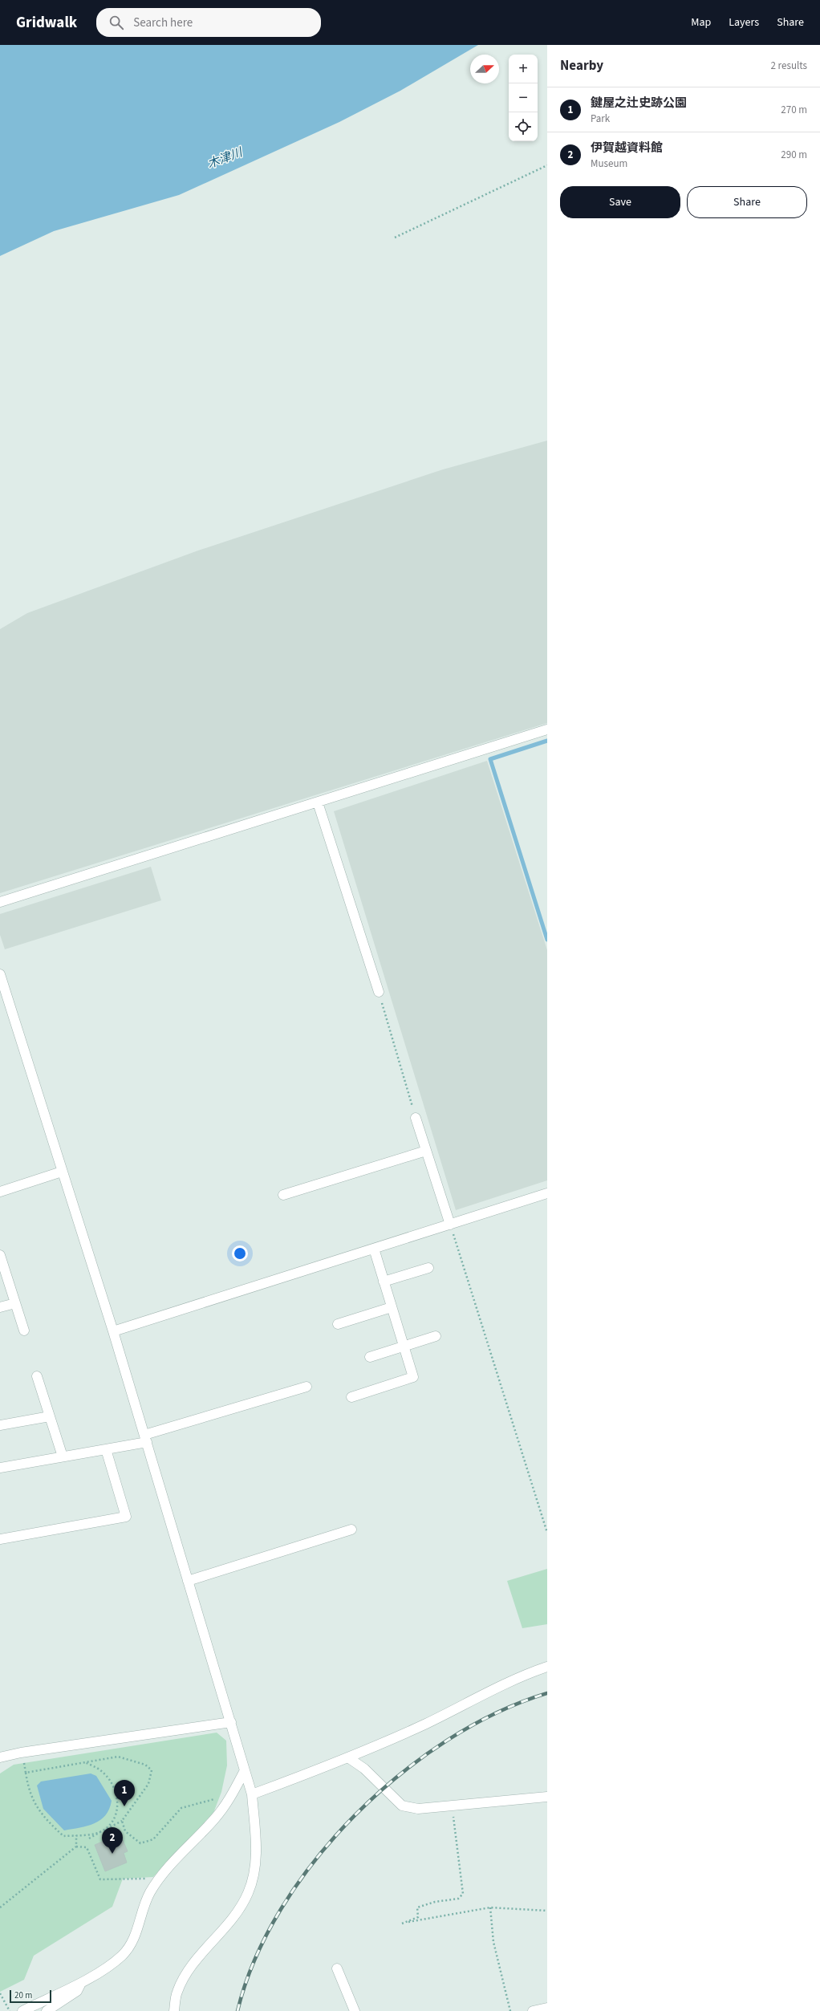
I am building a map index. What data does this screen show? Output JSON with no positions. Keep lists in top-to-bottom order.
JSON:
{
  "water": ["木津川"],
  "scale_bar": "20 m",
  "north": "right",
  "page": {
    "header": "Gridwalk",
    "search": "Search here",
    "nav": ["Map", "Layers", "Share"],
    "heading": ["Nearby", "2 results"],
    "map_buttons": ["+", "−"],
    "list": [
      {
        "mark": "1",
        "name": "鍵屋之辻史跡公園",
        "note": "Park",
        "value": "270 m"
      },
      {
        "mark": "2",
        "name": "伊賀越資料館",
        "note": "Museum",
        "value": "290 m"
      }
    ],
    "buttons": ["Save", "Share"],
    "pins": ["1", "2"],
    "scale": "20 m"
  }
}
